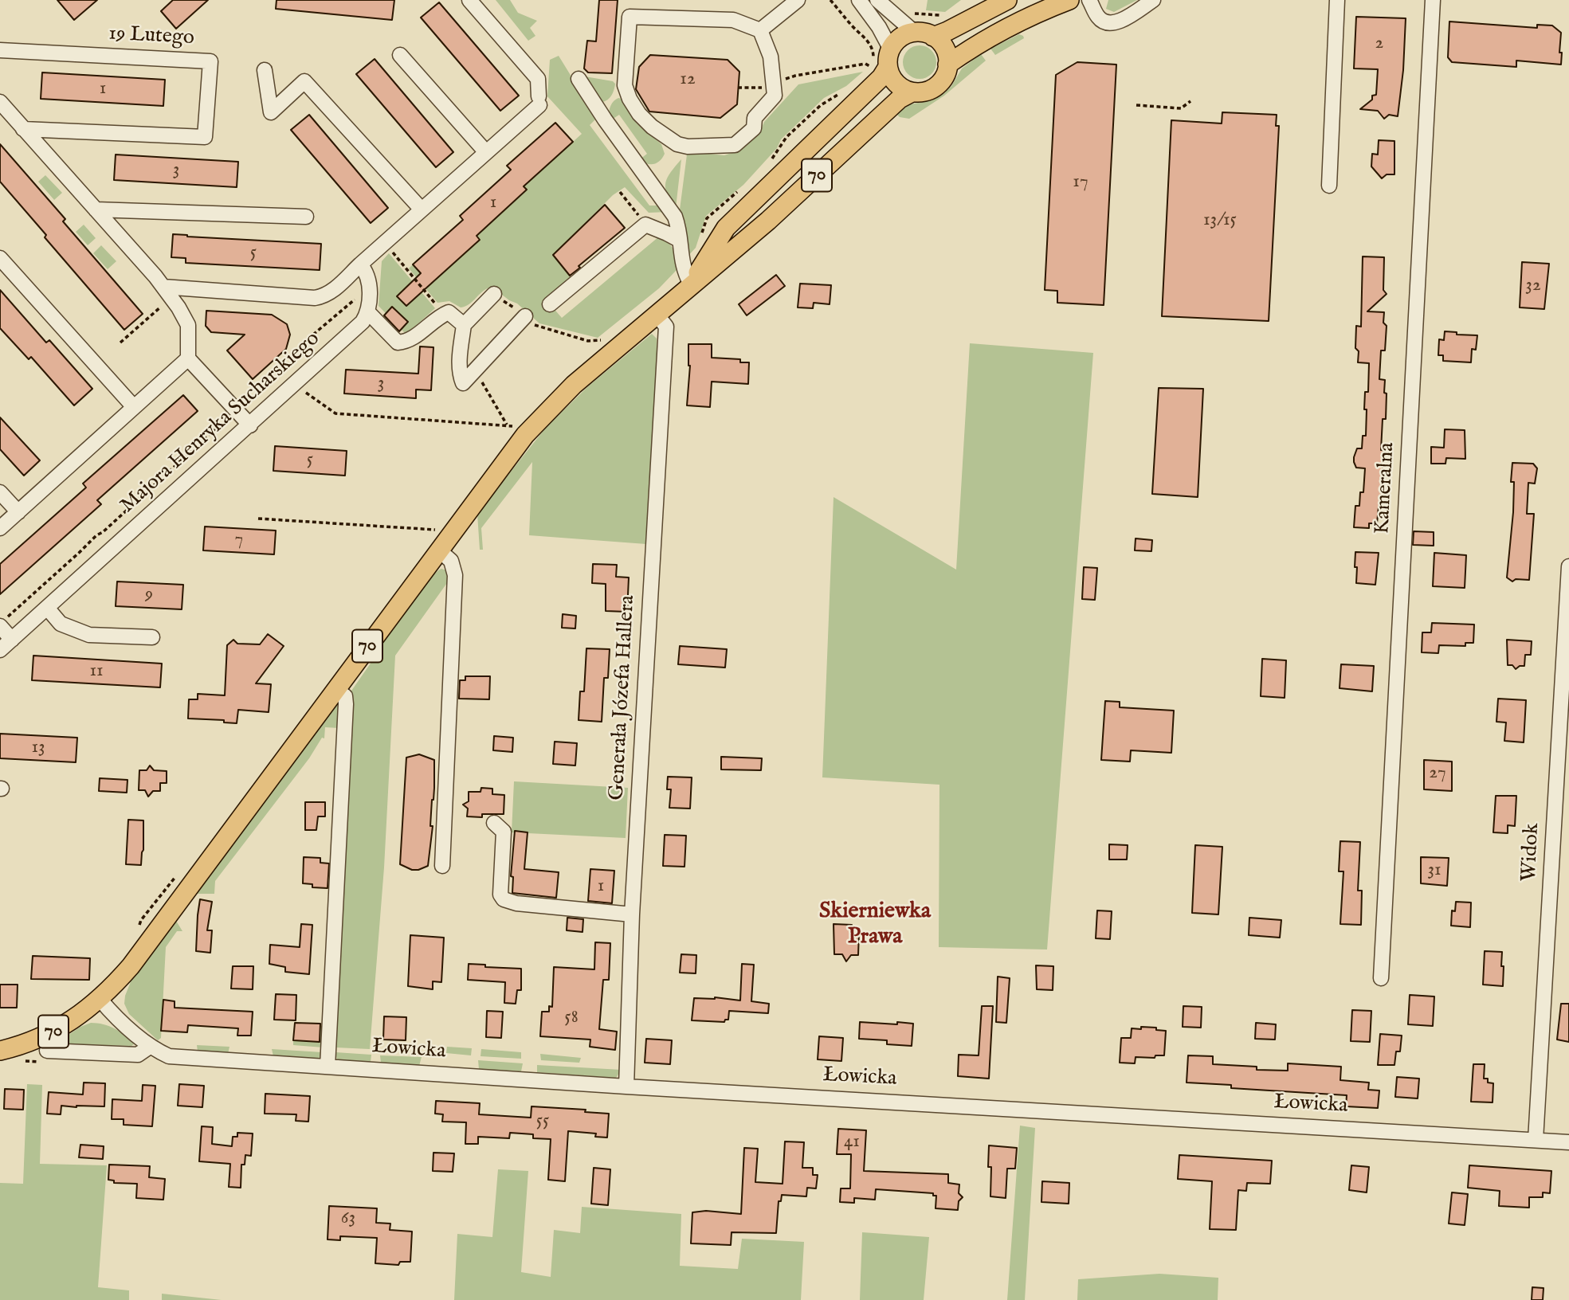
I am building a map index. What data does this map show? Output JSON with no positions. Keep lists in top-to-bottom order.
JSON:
{
  "streets": {
    "main road": ["70"],
    "street": [
      "19 Lutego",
      "Majora Henryka Sucharskiego",
      "Kameralna",
      "Generała Józefa Hallera",
      "Widok",
      "Łowicka"
    ]
  },
  "crossings": [
    ["70", "Generała Józefa Hallera"],
    ["70", "Łowicka"],
    ["Generała Józefa Hallera", "Łowicka"],
    ["Widok", "Łowicka"]
  ],
  "districts": ["Skierniewka Prawa"],
  "house_numbers": [
    "2",
    "12",
    "1",
    "3",
    "17",
    "1",
    "13/15",
    "5",
    "32",
    "3",
    "5",
    "7",
    "9",
    "11",
    "13",
    "27",
    "31",
    "1",
    "58",
    "55",
    "41",
    "63"
  ]
}
